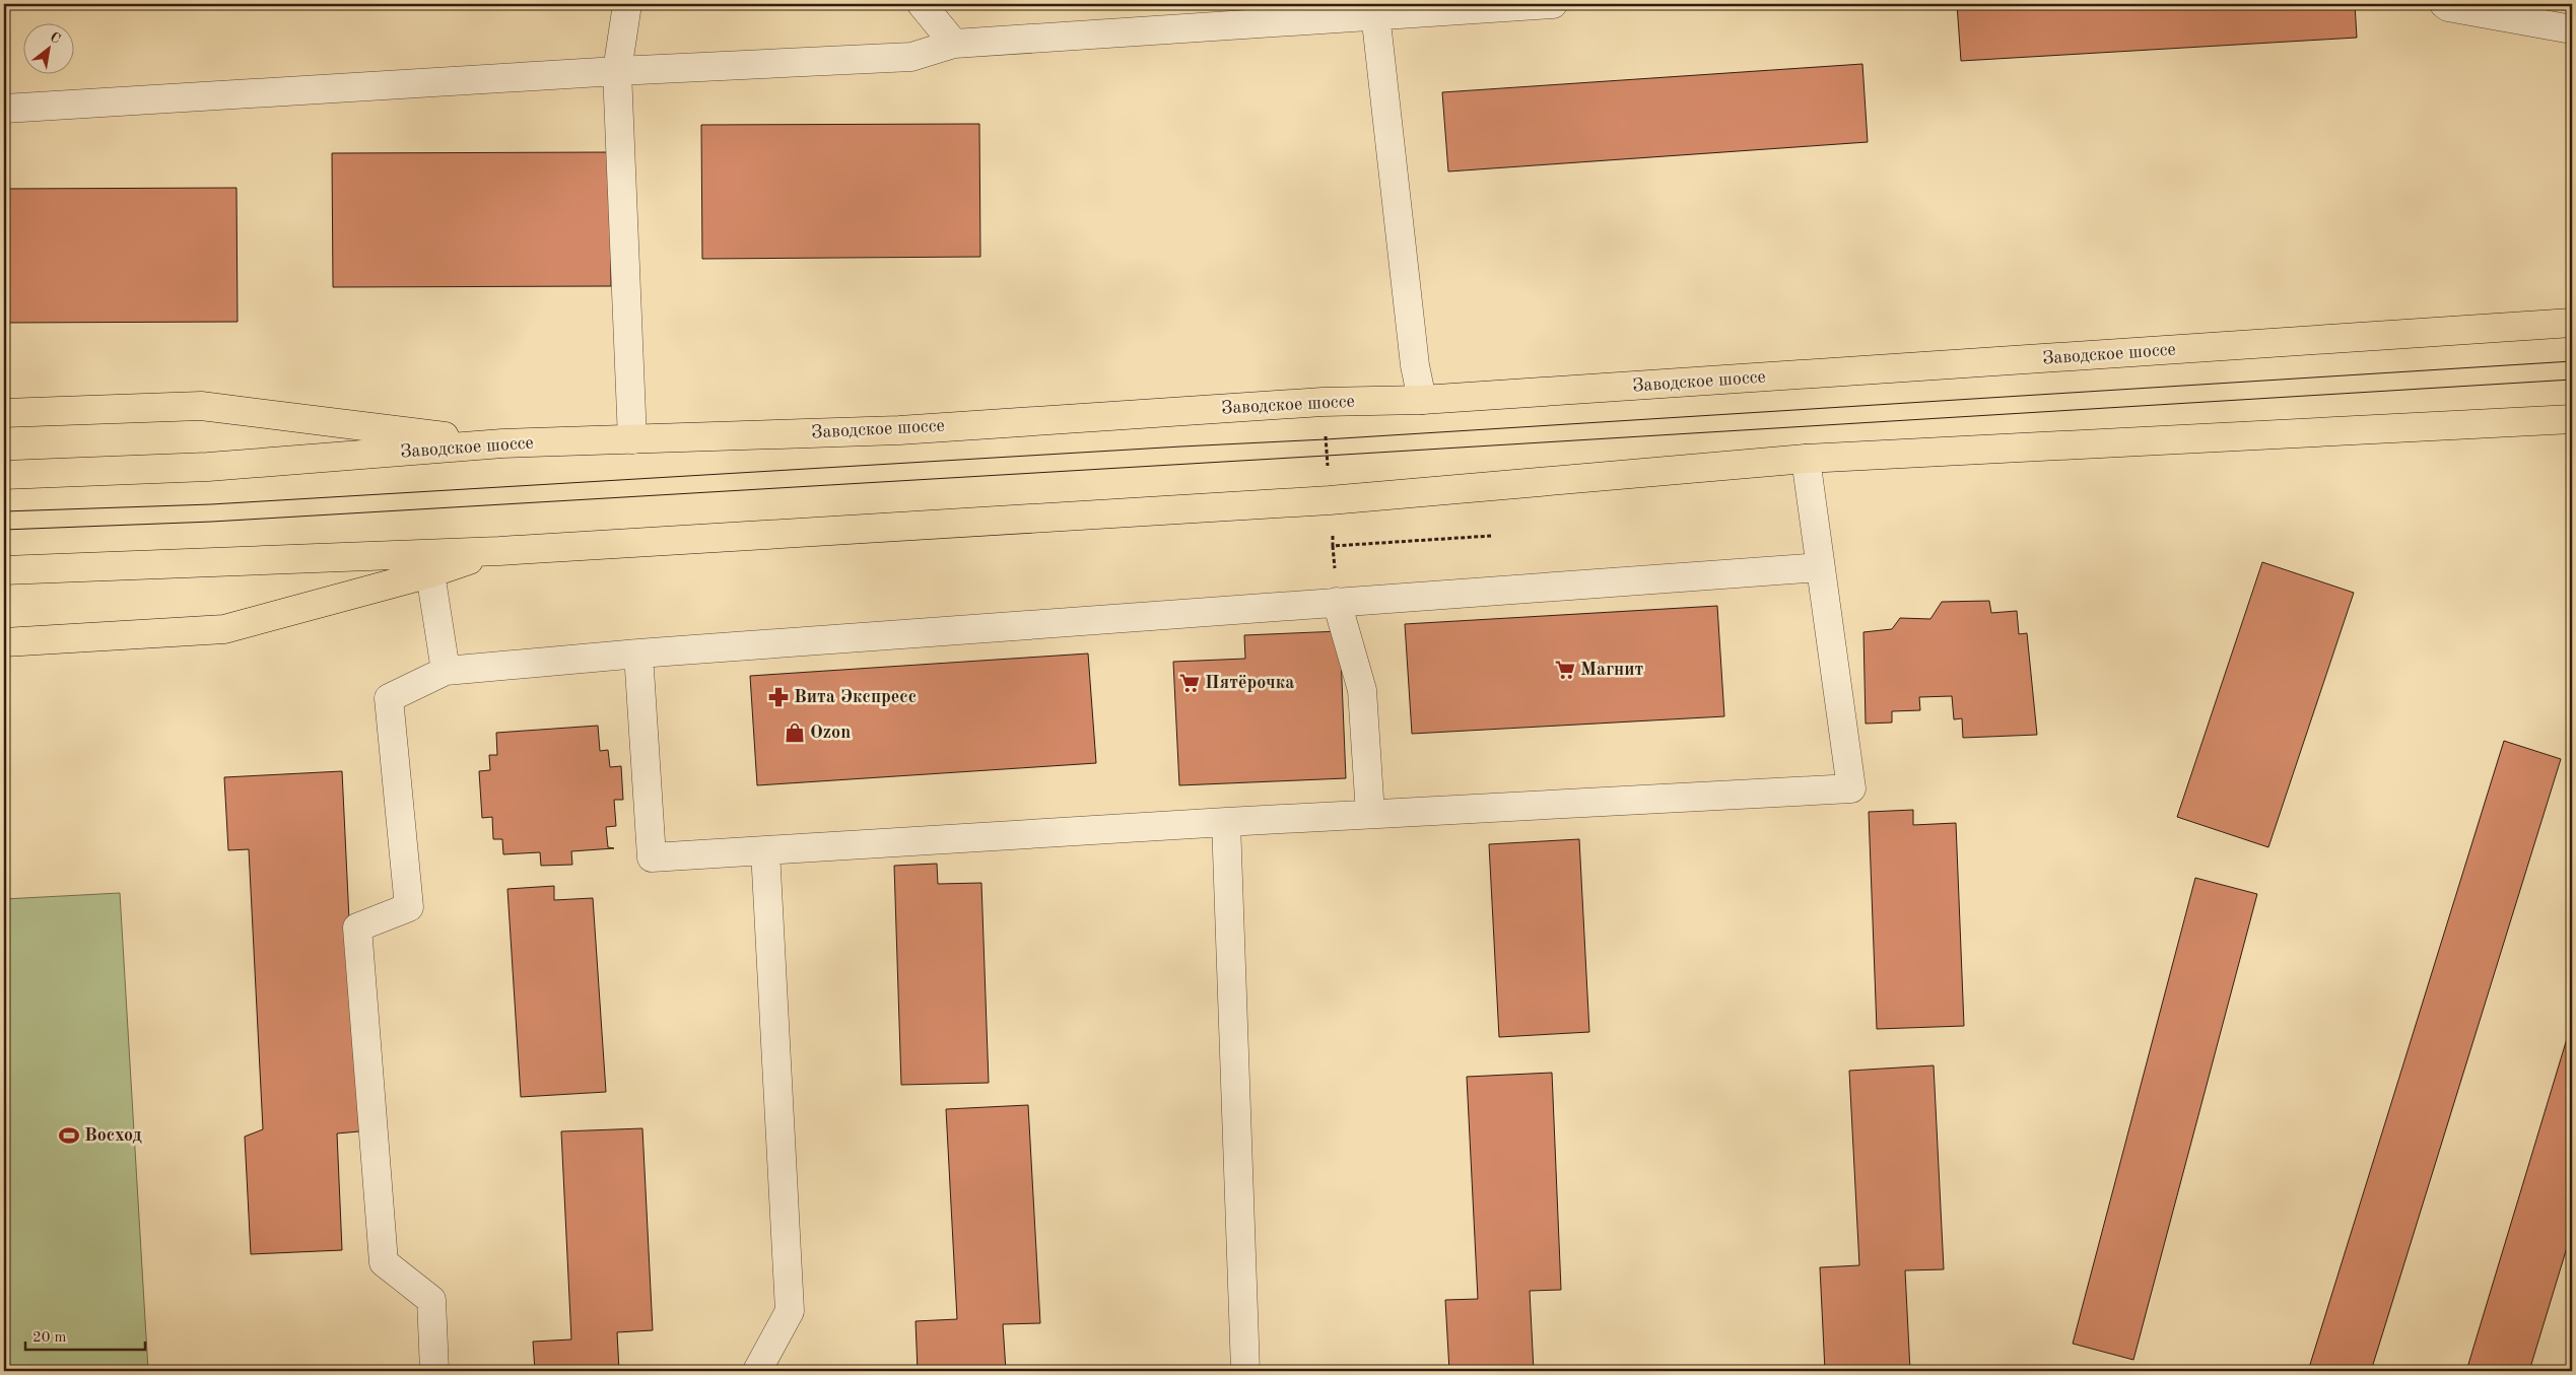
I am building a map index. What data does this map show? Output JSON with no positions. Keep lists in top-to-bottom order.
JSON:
{
  "streets": {
    "main road": ["Заводское шоссе"]
  },
  "places": {
    "supermarket": ["Магнит", "Пятёрочка"],
    "pharmacy": ["Вита Экспресс"],
    "shop": ["Ozon"],
    "sports": ["Восход"]
  },
  "scale_bar": "20 m",
  "north": "top right"
}
